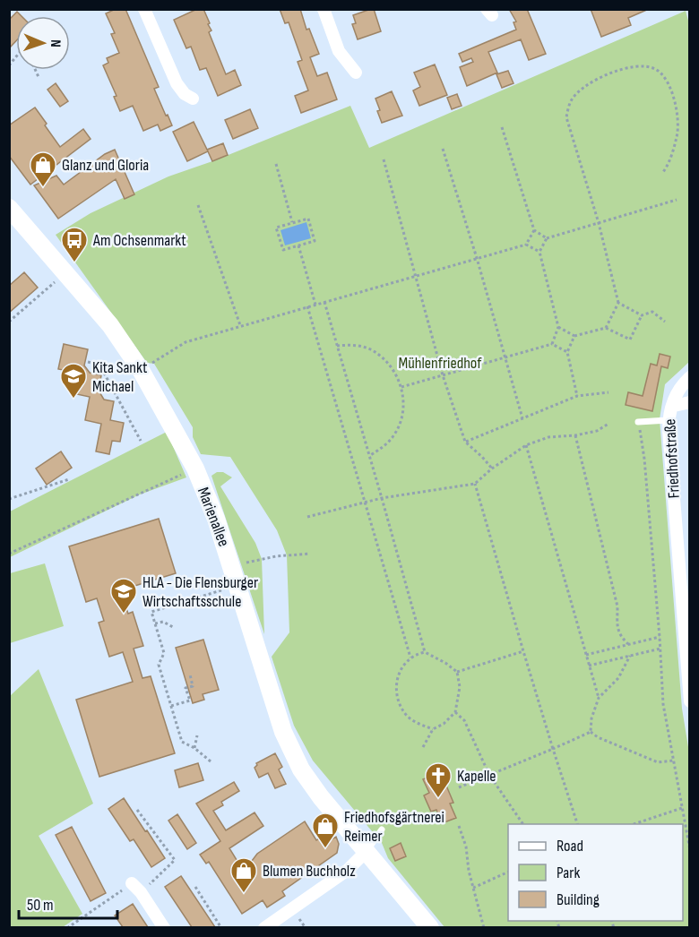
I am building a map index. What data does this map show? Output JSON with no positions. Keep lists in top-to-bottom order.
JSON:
{
  "streets": {
    "main road": ["Marienallee"],
    "street": ["Friedhofstraße"]
  },
  "parks": ["Mühlenfriedhof"],
  "places": {
    "shop": ["Glanz und Gloria", "Friedhofsgärtnerei Reimer", "Blumen Buchholz"],
    "bus stop": ["Am Ochsenmarkt"],
    "school or university": ["Kita Sankt Michael", "HLA - Die Flensburger Wirtschaftsschule"],
    "church": ["Kapelle"]
  },
  "legend": ["Road", "Park", "Building"],
  "scale_bar": "50 m",
  "north": "right"
}
